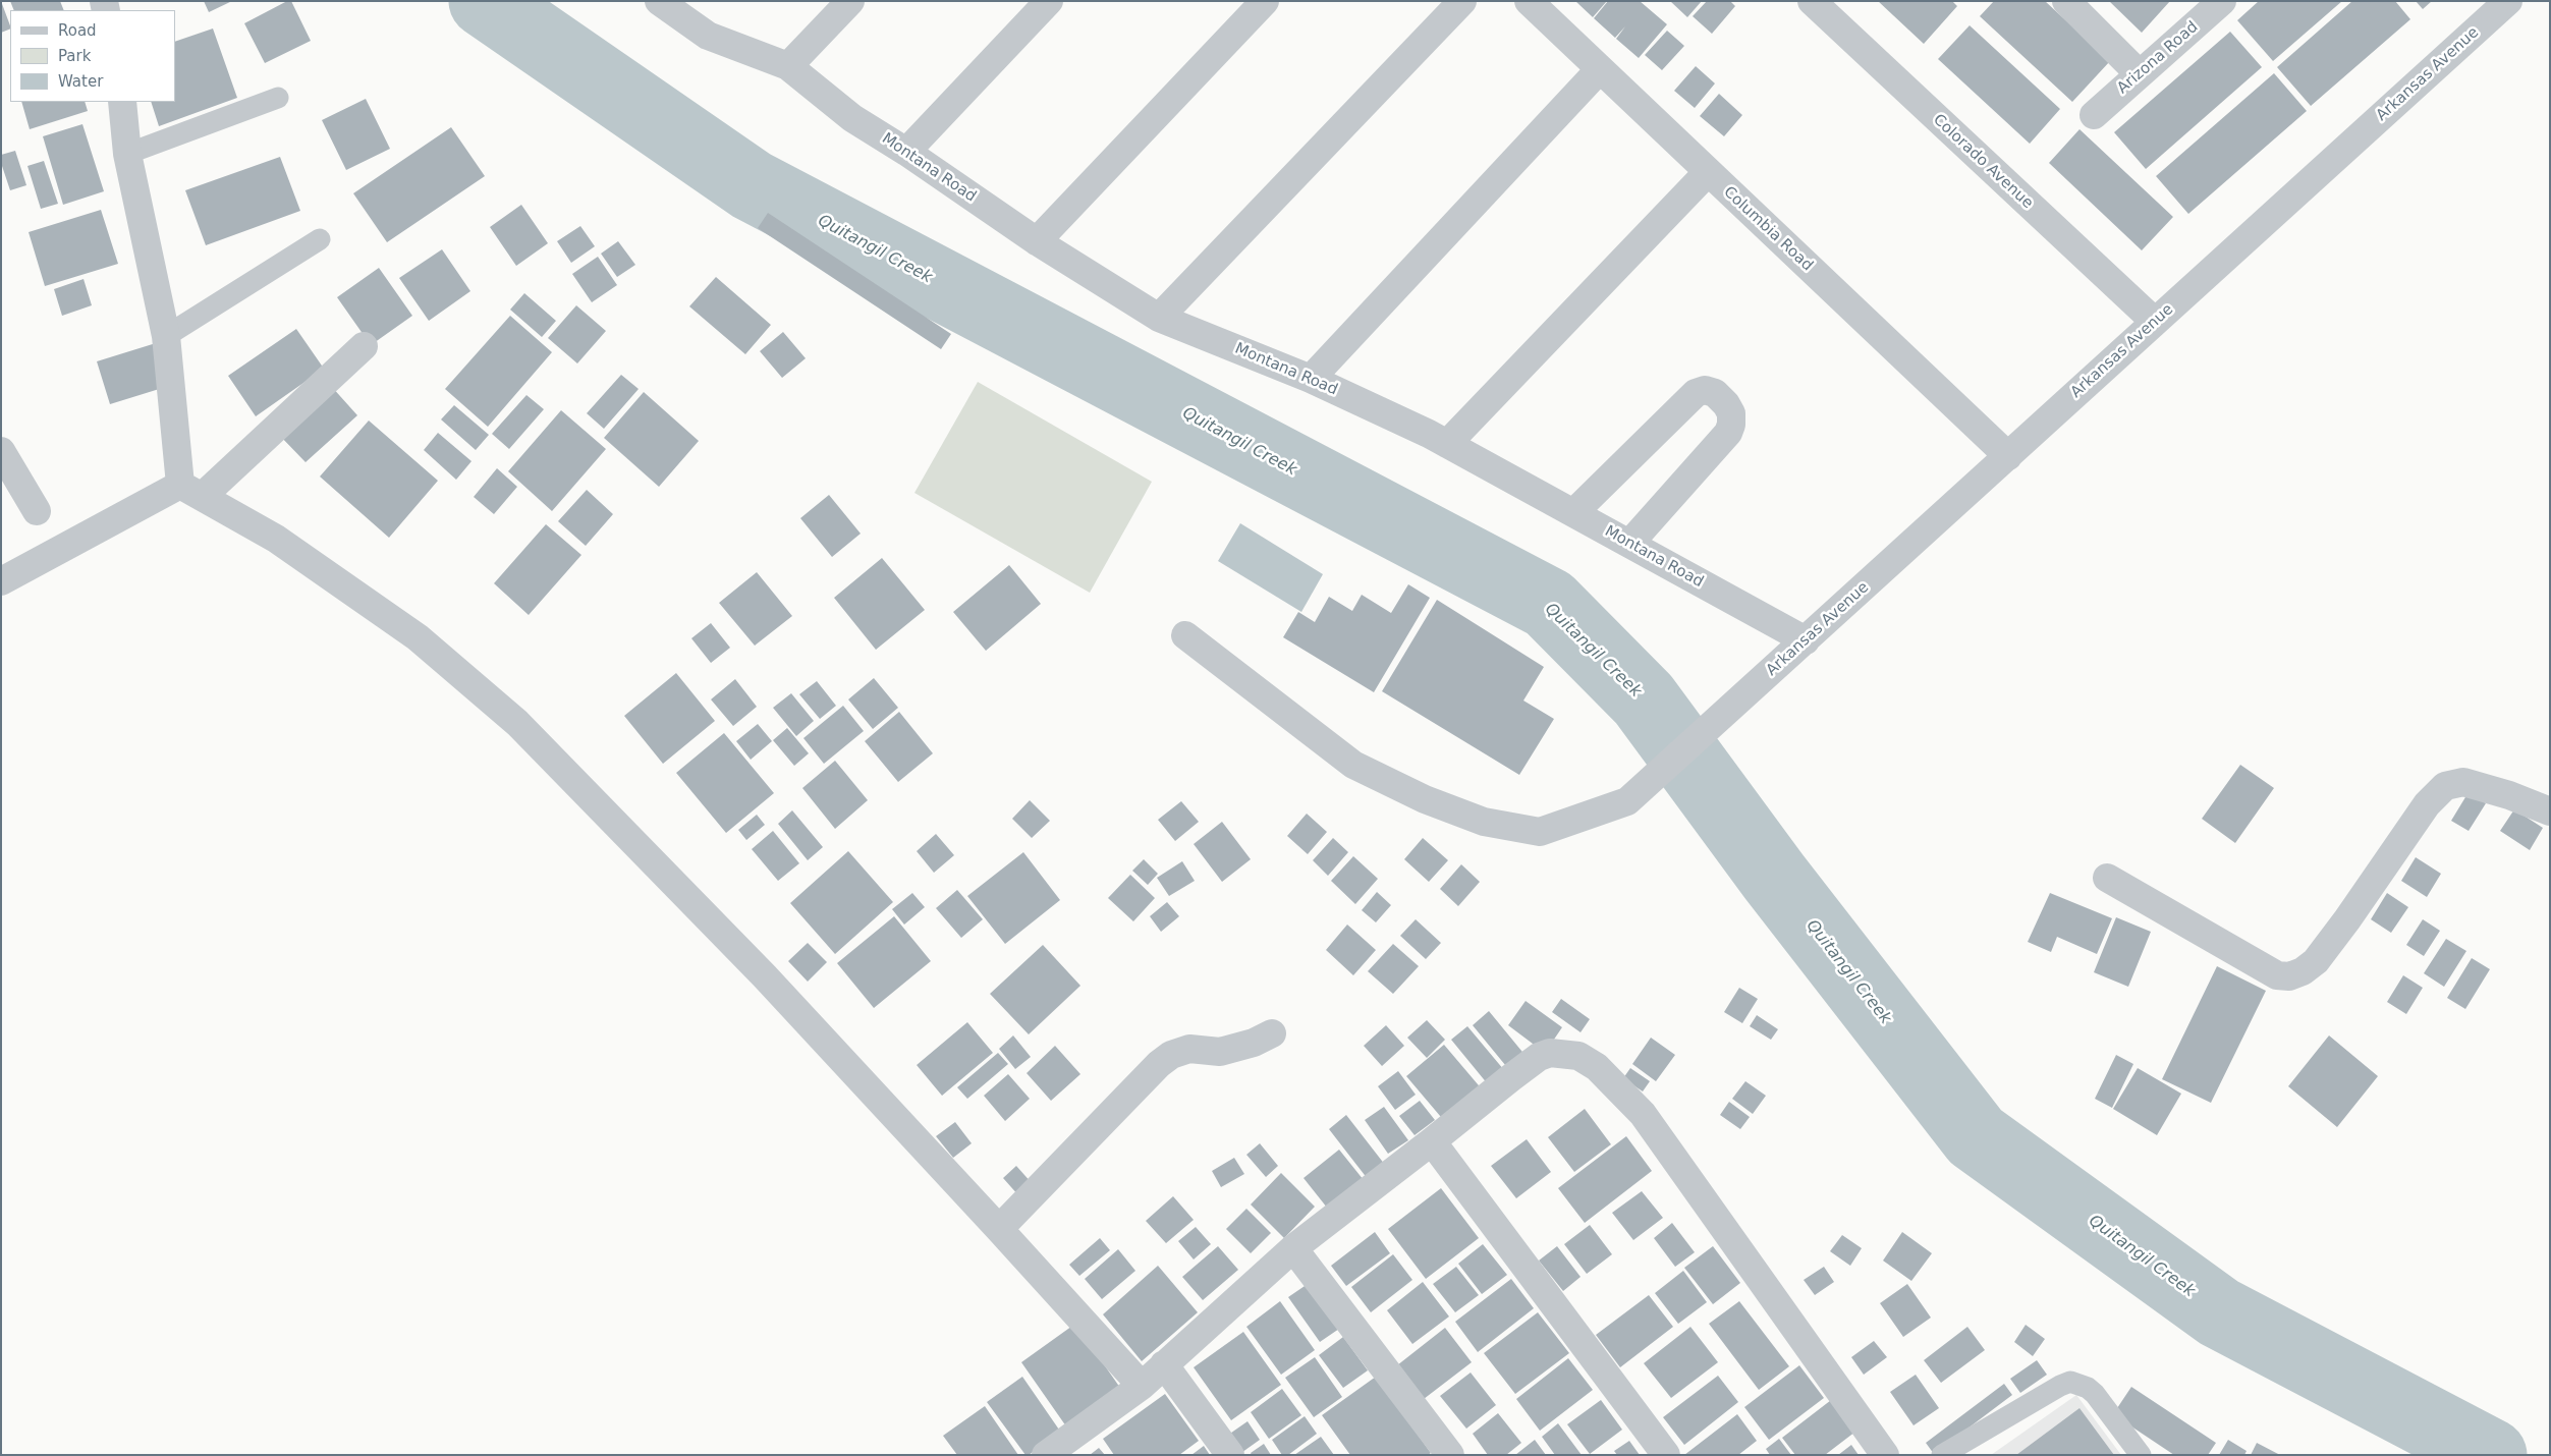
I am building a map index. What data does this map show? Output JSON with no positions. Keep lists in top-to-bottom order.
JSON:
{
  "streets": {
    "street": [
      "Arizona Road",
      "Arkansas Avenue",
      "Colorado Avenue",
      "Montana Road",
      "Columbia Road"
    ]
  },
  "crossings": [
    ["Arkansas Avenue", "Colorado Avenue"],
    ["Arkansas Avenue", "Montana Road"],
    ["Arkansas Avenue", "Columbia Road"]
  ],
  "water": ["Quitangil Creek"],
  "legend": ["Road", "Park", "Water"]
}
